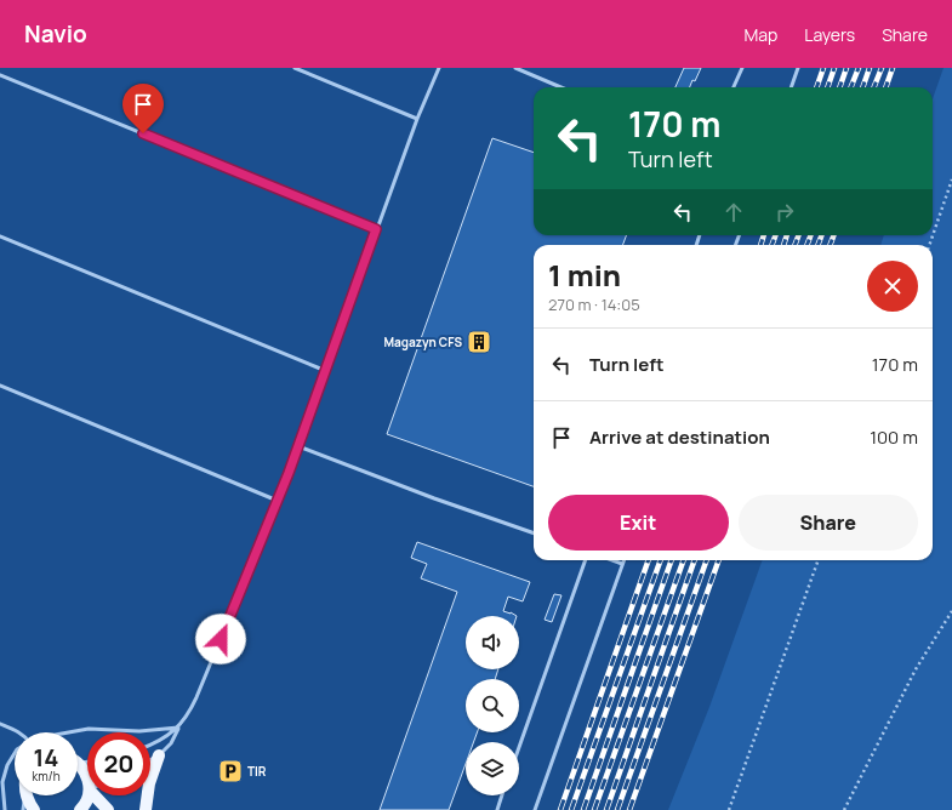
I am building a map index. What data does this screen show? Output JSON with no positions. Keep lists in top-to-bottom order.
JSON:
{
  "places": {
    "building": ["Magazyn CFS"],
    "parking": ["TIR"]
  },
  "page": {
    "header": "Navio",
    "nav": ["Map", "Layers", "Share"],
    "turn": ["170 m", "Turn left"],
    "heading": ["1 min", "270 m · 14:05"],
    "list": [
      {
        "name": "Turn left",
        "value": "170 m"
      },
      {
        "name": "Arrive at destination",
        "value": "100 m"
      }
    ],
    "buttons": ["Exit", "Share"],
    "speed": "14 km/h",
    "limit": "20"
  }
}
